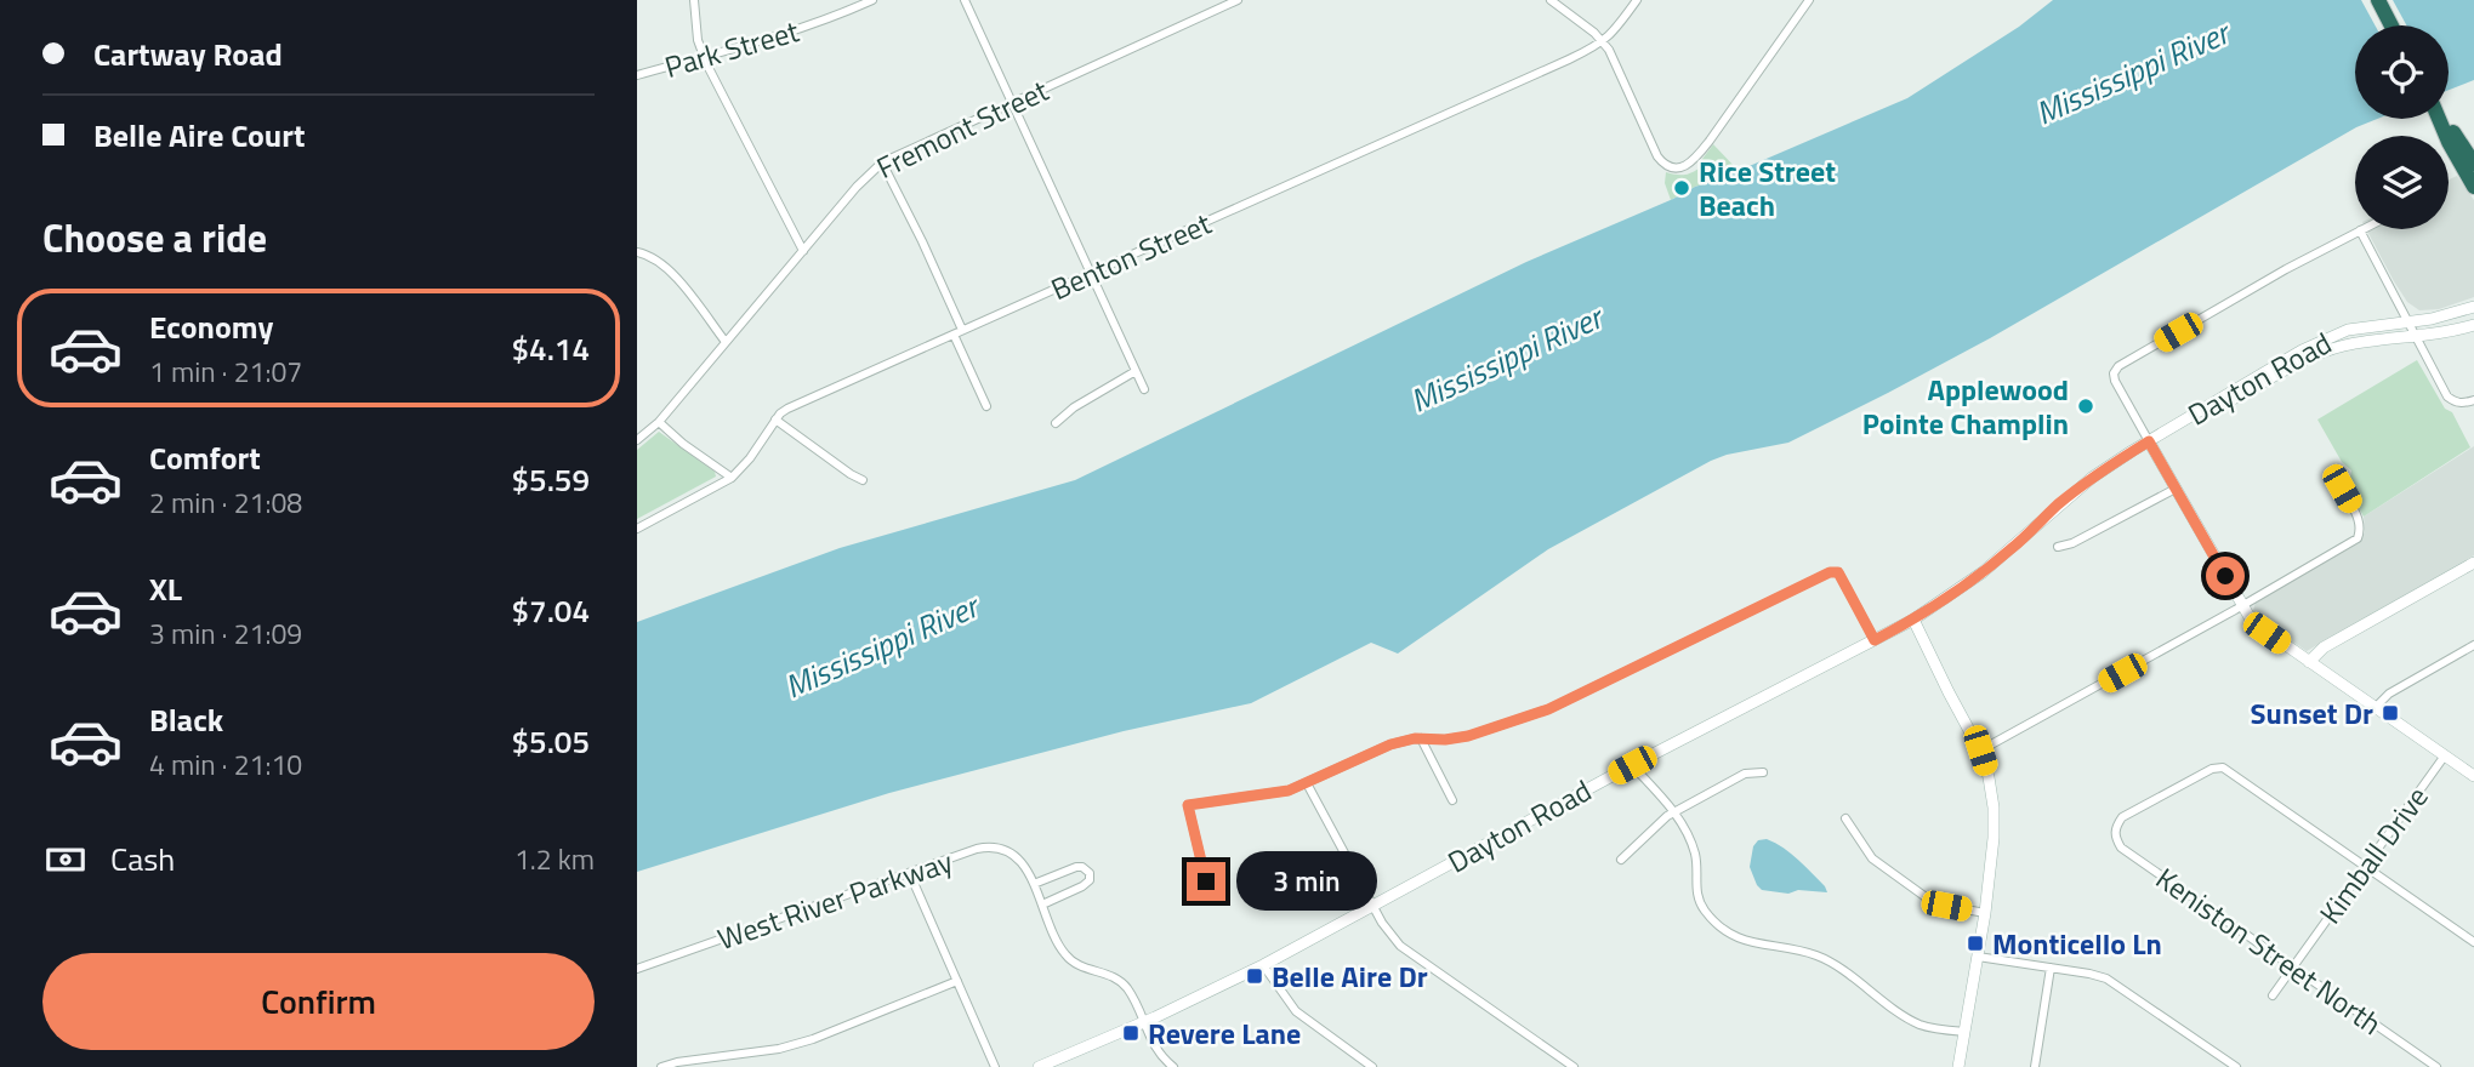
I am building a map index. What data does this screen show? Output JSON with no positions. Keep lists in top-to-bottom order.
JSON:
{
  "streets": {
    "main road": ["Dayton Road"],
    "street": [
      "Park Street",
      "Fremont Street",
      "Benton Street",
      "Kimball Drive",
      "West River Parkway",
      "Keniston Street North"
    ]
  },
  "crossings": [
    ["Kimball Drive", "Keniston Street North"]
  ],
  "water": ["Mississippi River"],
  "places": {
    "other": ["Rice Street Beach", "Applewood Pointe Champlin"],
    "transit": [
      "Sunset Dr",
      "Monticello Ln",
      "Belle Aire Dr",
      "Revere Lane"
    ]
  },
  "page": {
    "banner": ["Cartway Road", "Belle Aire Court"],
    "heading": "Choose a ride",
    "list": [
      {
        "name": "Economy",
        "note": "1 min · 21:07",
        "value": "$4.14"
      },
      {
        "name": "Comfort",
        "note": "2 min · 21:08",
        "value": "$5.59"
      },
      {
        "name": "XL",
        "note": "3 min · 21:09",
        "value": "$7.04"
      },
      {
        "name": "Black",
        "note": "4 min · 21:10",
        "value": "$5.05"
      }
    ],
    "pay": ["Cash", "1.2 km"],
    "bubble": "3 min",
    "buttons": "Confirm"
  }
}
